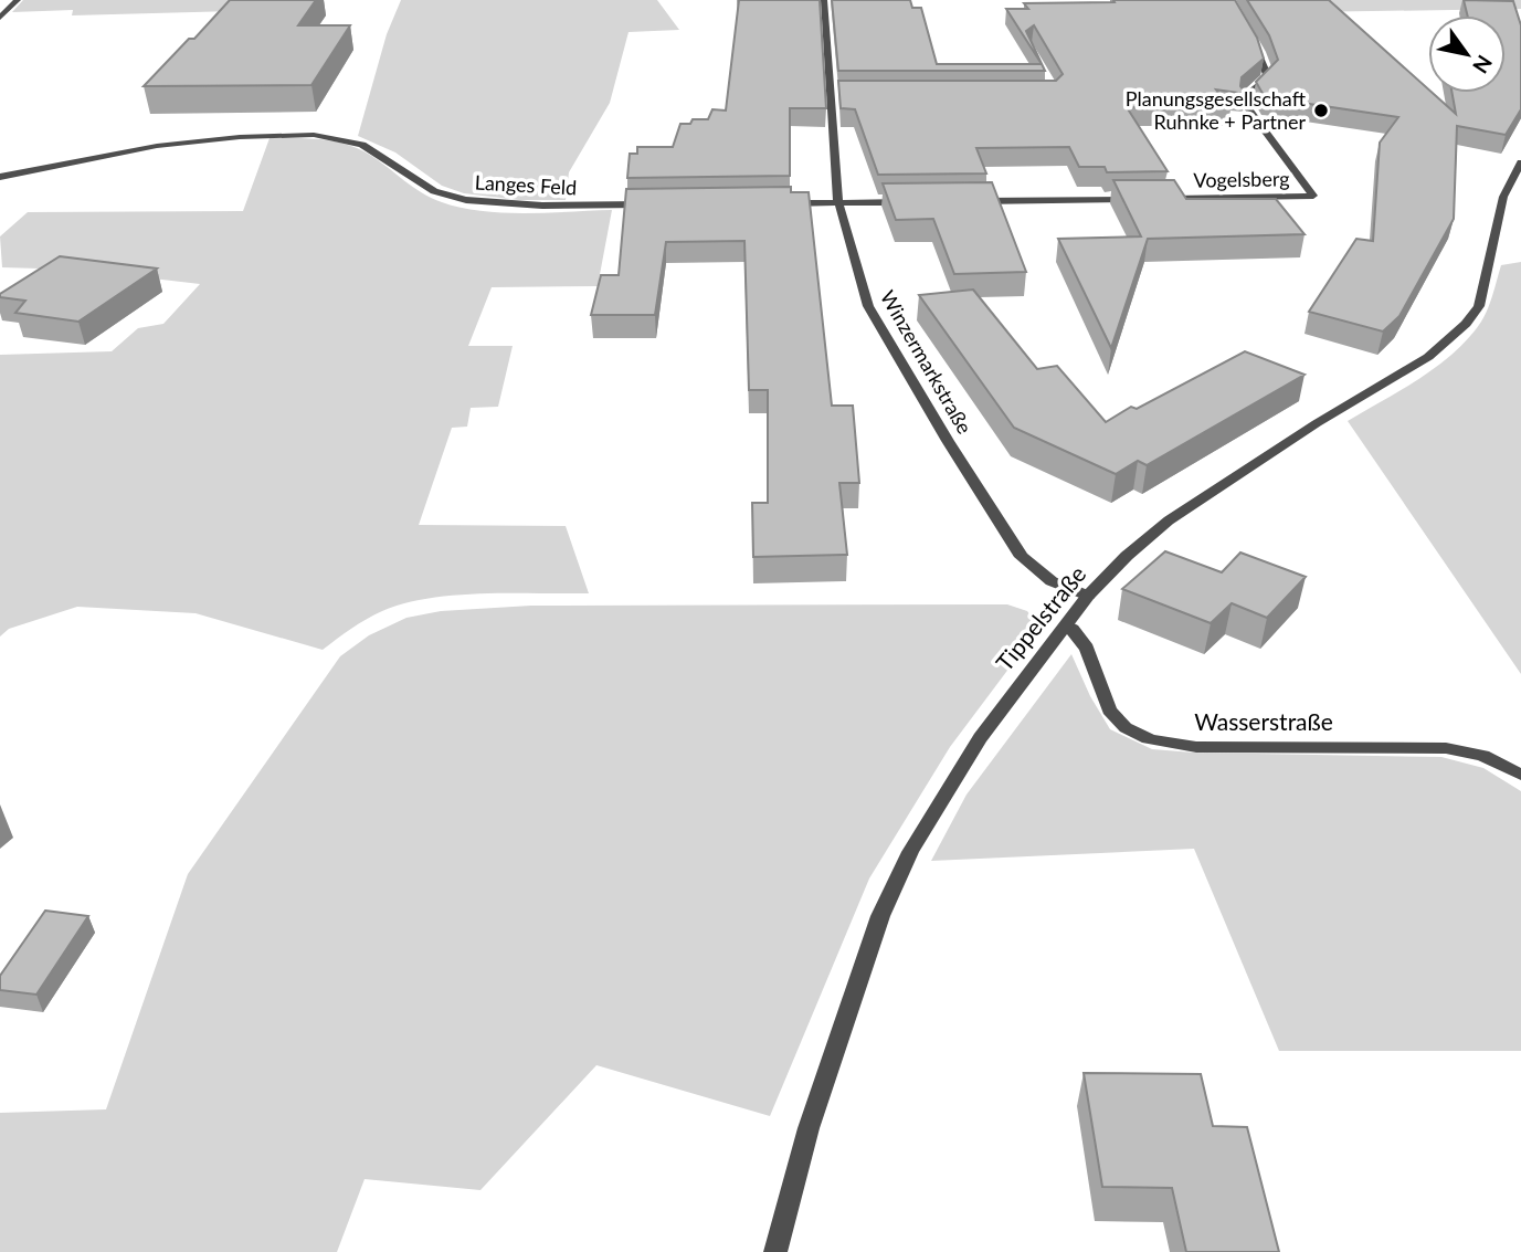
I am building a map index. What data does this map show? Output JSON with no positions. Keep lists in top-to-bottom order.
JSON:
{
  "streets": {
    "street": [
      "Vogelsberg",
      "Langes Feld",
      "Winzermarkstraße",
      "Tippelstraße",
      "Wasserstraße"
    ]
  },
  "crossings": [
    ["Winzermarkstraße", "Tippelstraße"],
    ["Tippelstraße", "Wasserstraße"]
  ],
  "places": ["Planungsgesellschaft Ruhnke + Partner"],
  "north": "bottom right"
}
